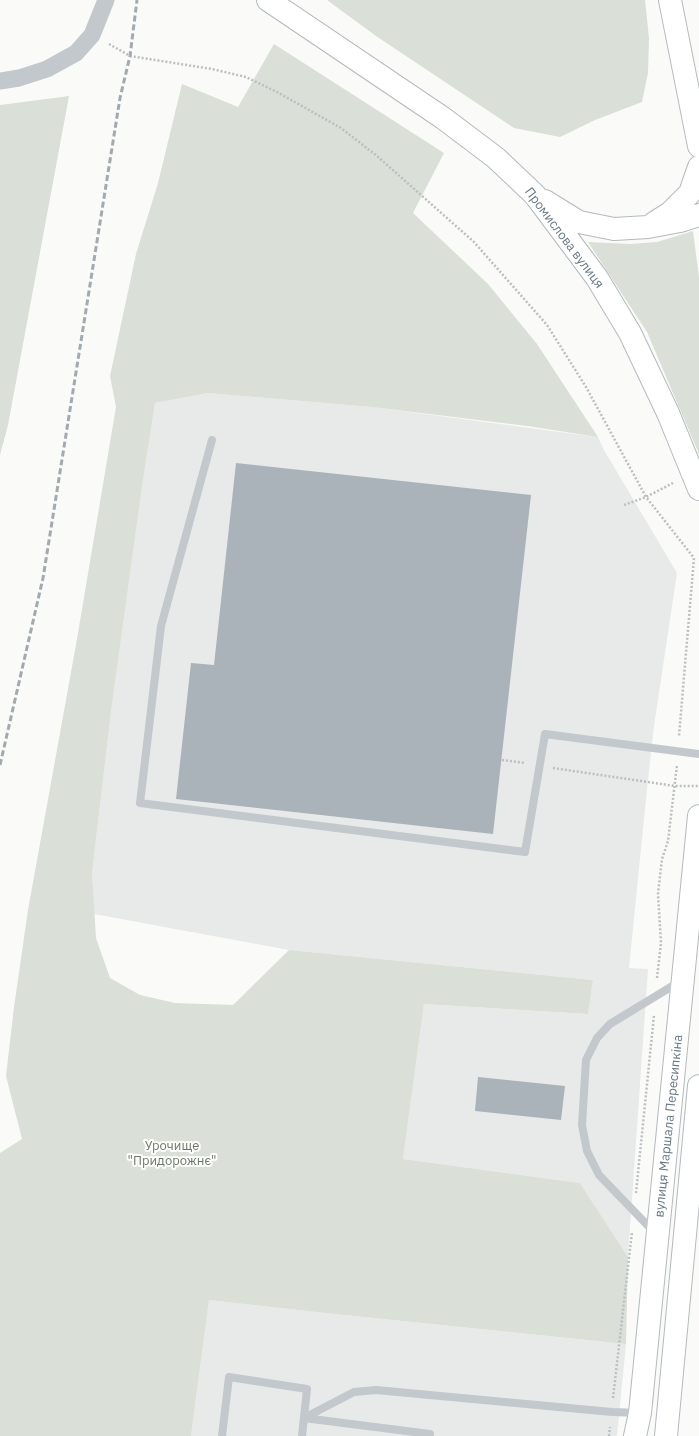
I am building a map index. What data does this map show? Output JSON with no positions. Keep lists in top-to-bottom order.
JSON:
{
  "streets": {
    "main road": ["Промислова вулиця", "вулиця Маршала Пересипкіна"]
  },
  "parks": ["Урочище \"Придорожнє\""]
}
